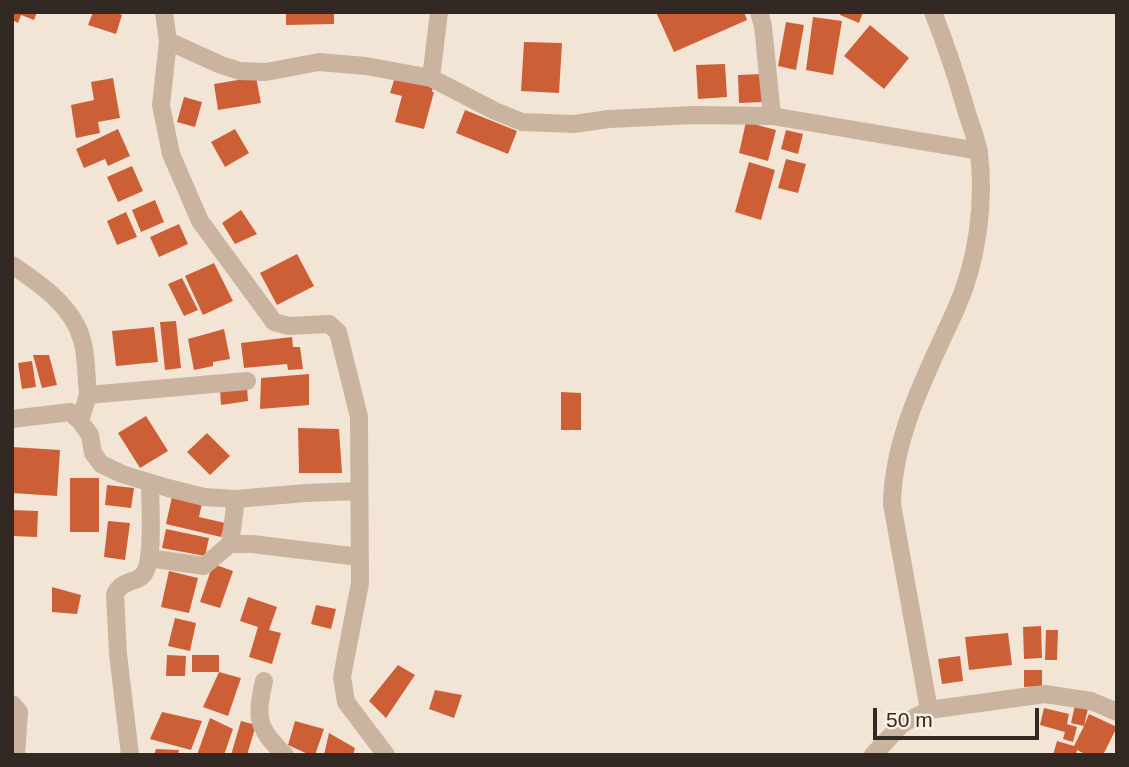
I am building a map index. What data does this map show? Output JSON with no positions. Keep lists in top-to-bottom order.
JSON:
{
  "scale_bar": "50 m"
}
